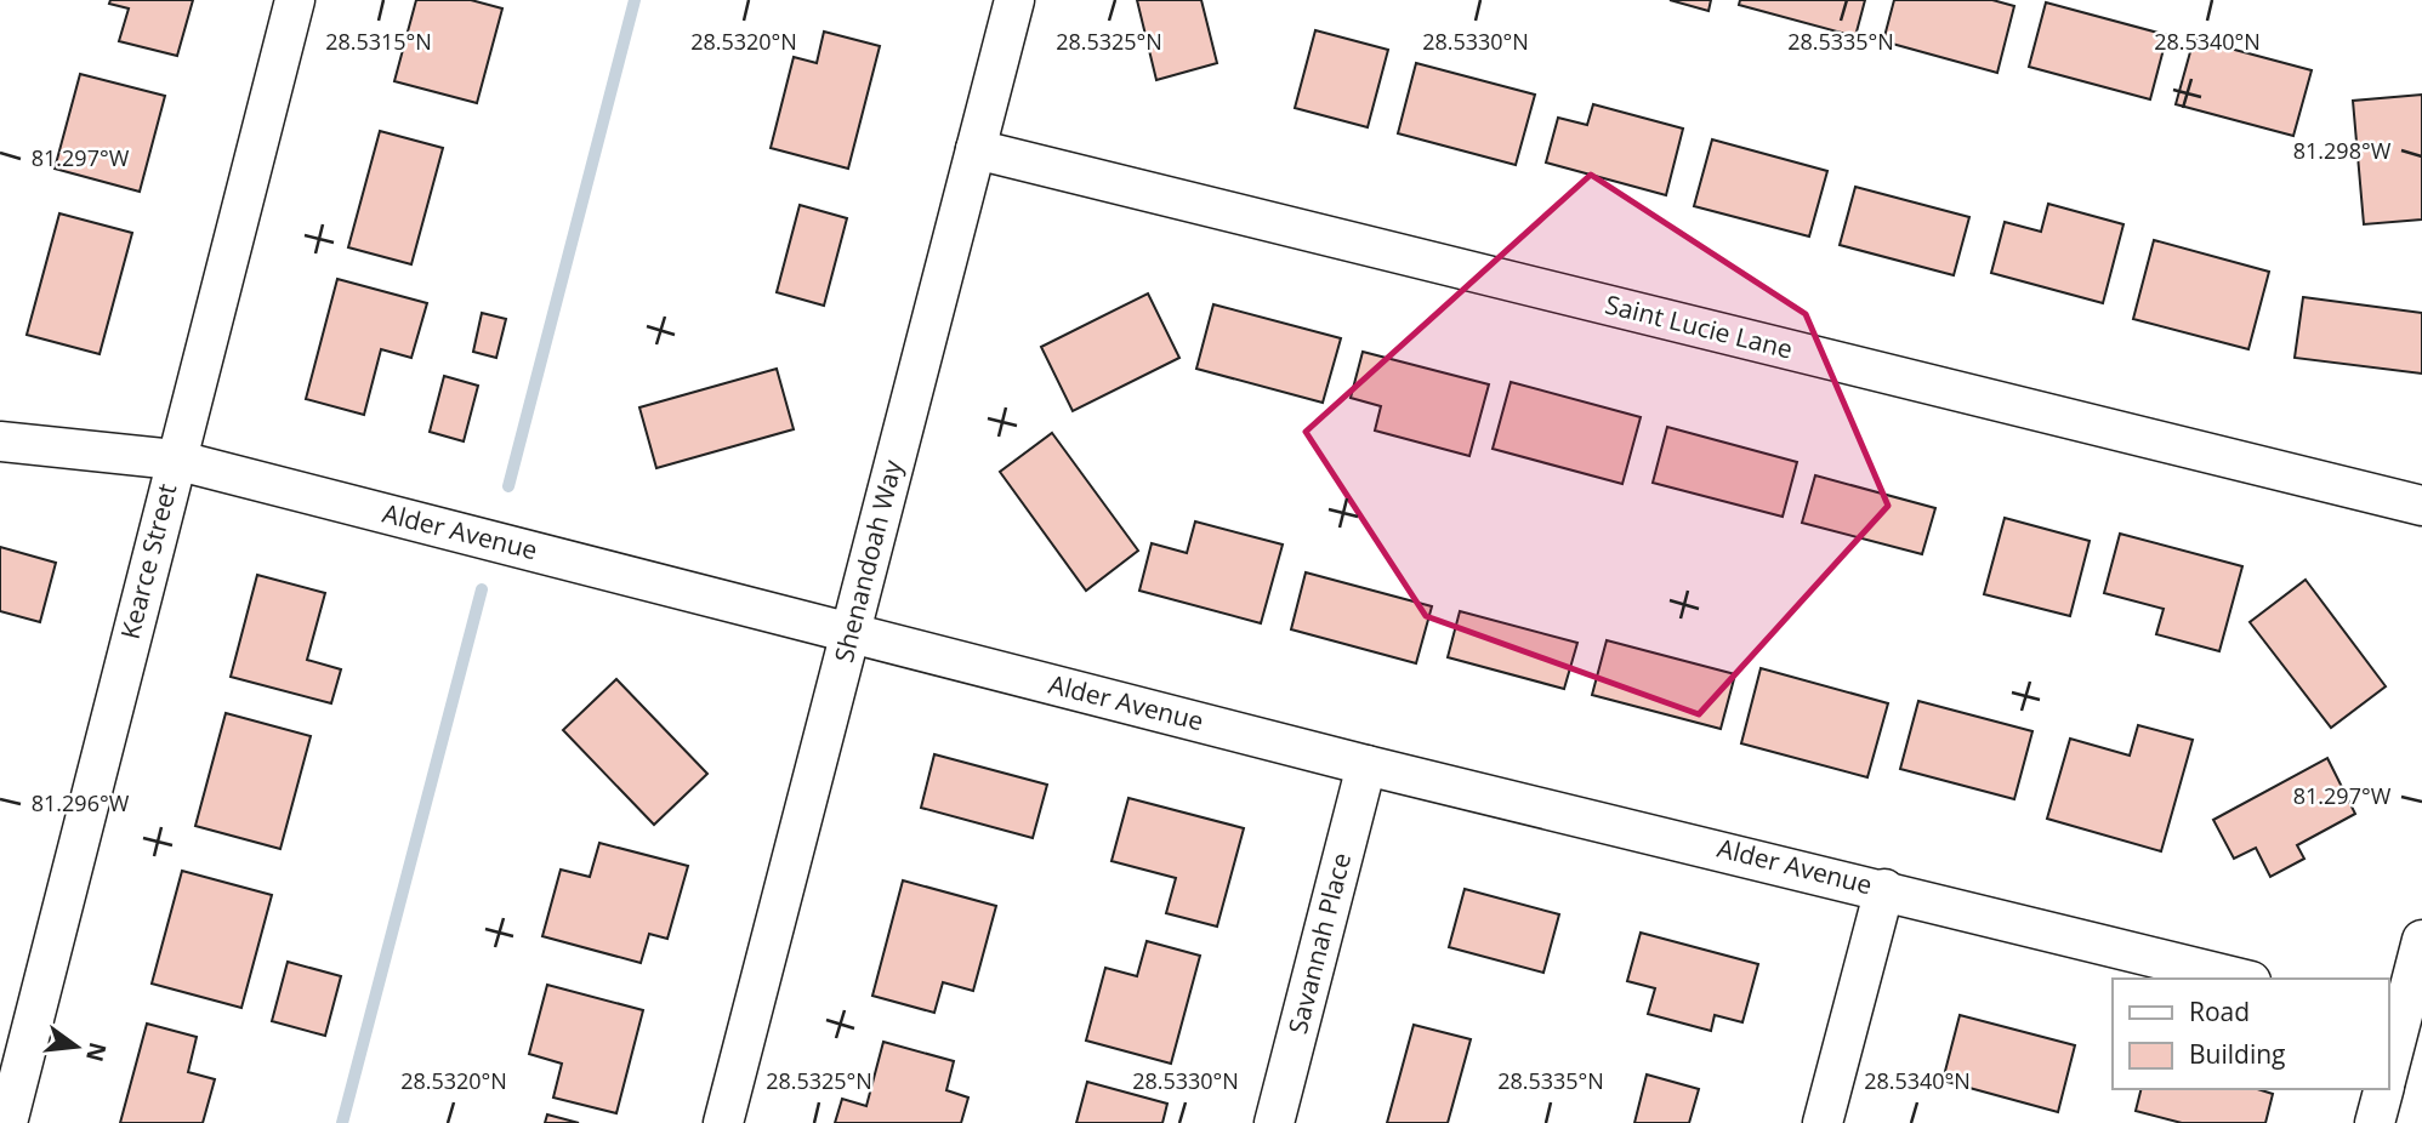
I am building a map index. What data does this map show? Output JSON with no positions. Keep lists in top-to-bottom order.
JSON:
{
  "streets": {
    "street": [
      "Saint Lucie Lane",
      "Alder Avenue",
      "Kearce Street",
      "Shenandoah Way",
      "Savannah Place"
    ]
  },
  "crossings": [
    ["Saint Lucie Lane", "Shenandoah Way"],
    ["Alder Avenue", "Kearce Street"],
    ["Alder Avenue", "Shenandoah Way"],
    ["Alder Avenue", "Savannah Place"]
  ],
  "legend": ["Road", "Building"],
  "north": "right",
  "coordinates": [
    "28.5315°N",
    "28.5320°N",
    "28.5325°N",
    "28.5330°N",
    "28.5335°N",
    "28.5340°N",
    "81.298°W",
    "81.297°W",
    "81.296°W"
  ]
}
